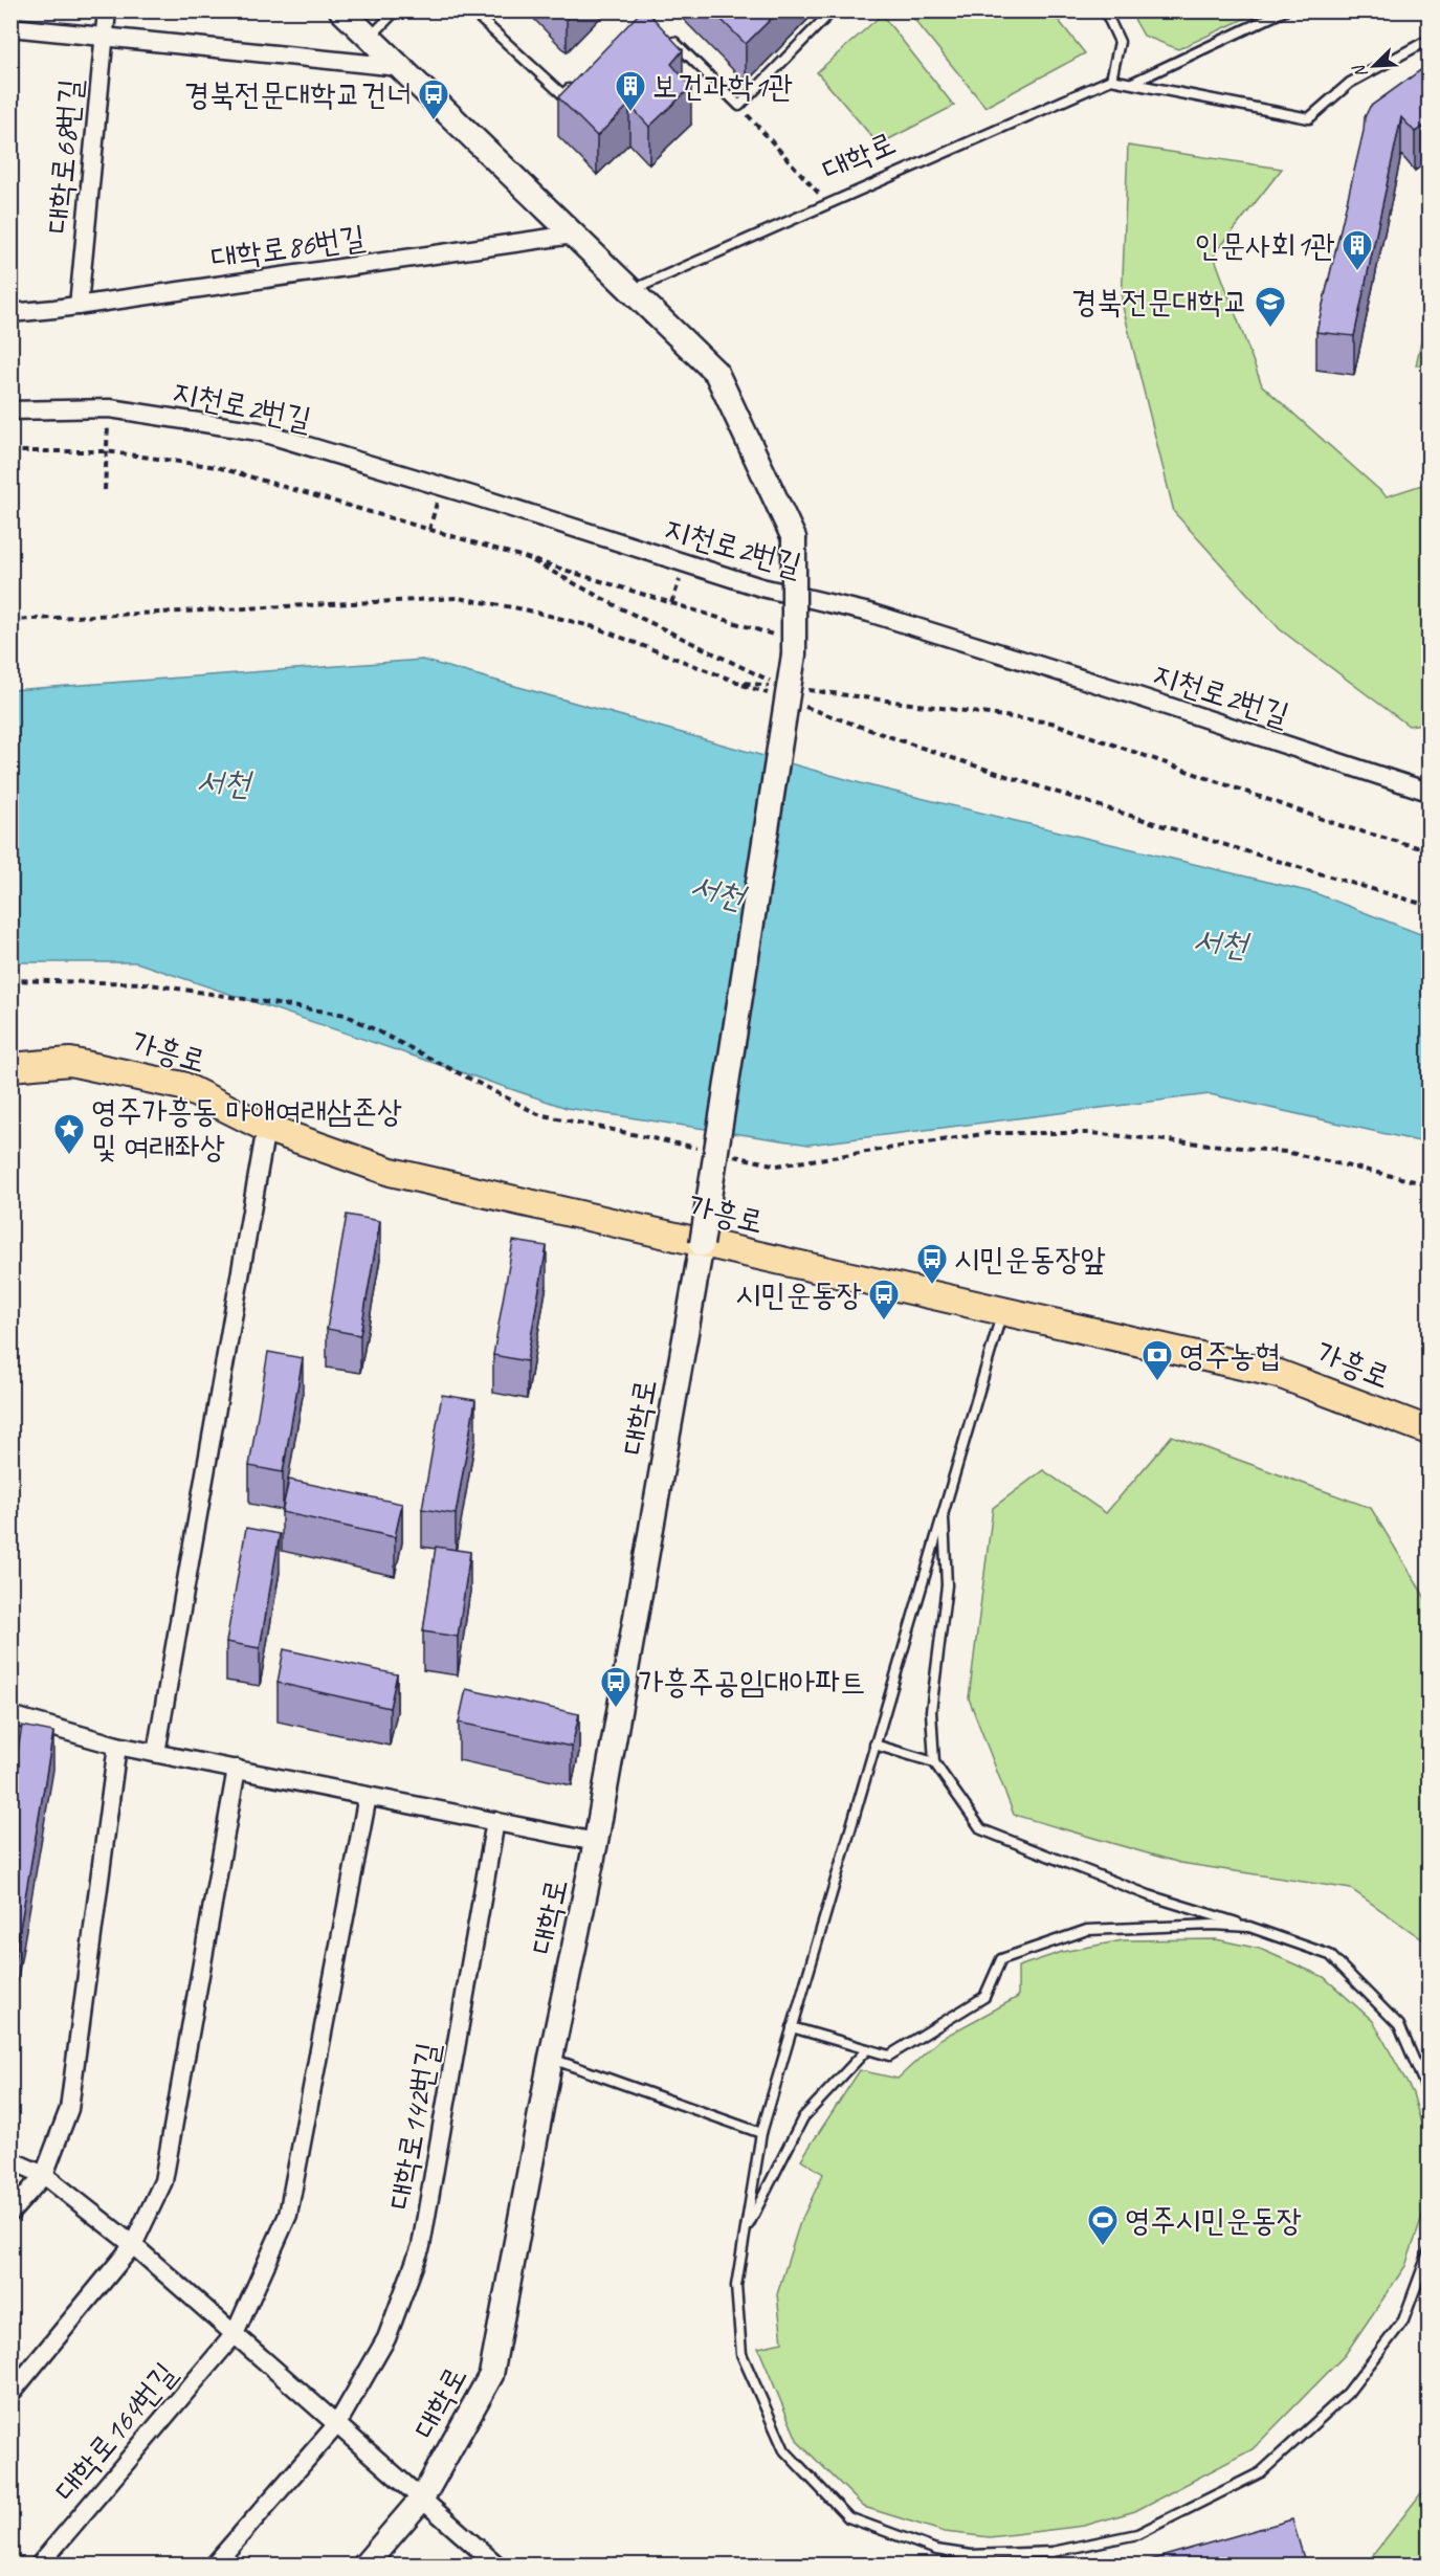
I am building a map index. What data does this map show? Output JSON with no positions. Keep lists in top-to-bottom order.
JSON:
{
  "streets": {
    "main road": ["대학로", "가흥로"],
    "street": [
      "대학로68번길",
      "대학로86번길",
      "지천로2번길",
      "대학로142번길",
      "대학로164번길"
    ]
  },
  "crossings": [
    ["대학로68번길", "대학로86번길"],
    ["대학로", "가흥로"]
  ],
  "water": ["서천"],
  "places": {
    "building": ["보건과학1관", "인문사회1관"],
    "bus stop": [
      "경북전문대학교건너",
      "시민운동장앞",
      "시민운동장",
      "가흥주공임대아파트"
    ],
    "school or university": ["경북전문대학교"],
    "place": ["영주가흥동 마애여래삼존상 및 여래좌상"],
    "bank": ["영주농협"],
    "sports": ["영주시민운동장"]
  },
  "north": "bottom left"
}
